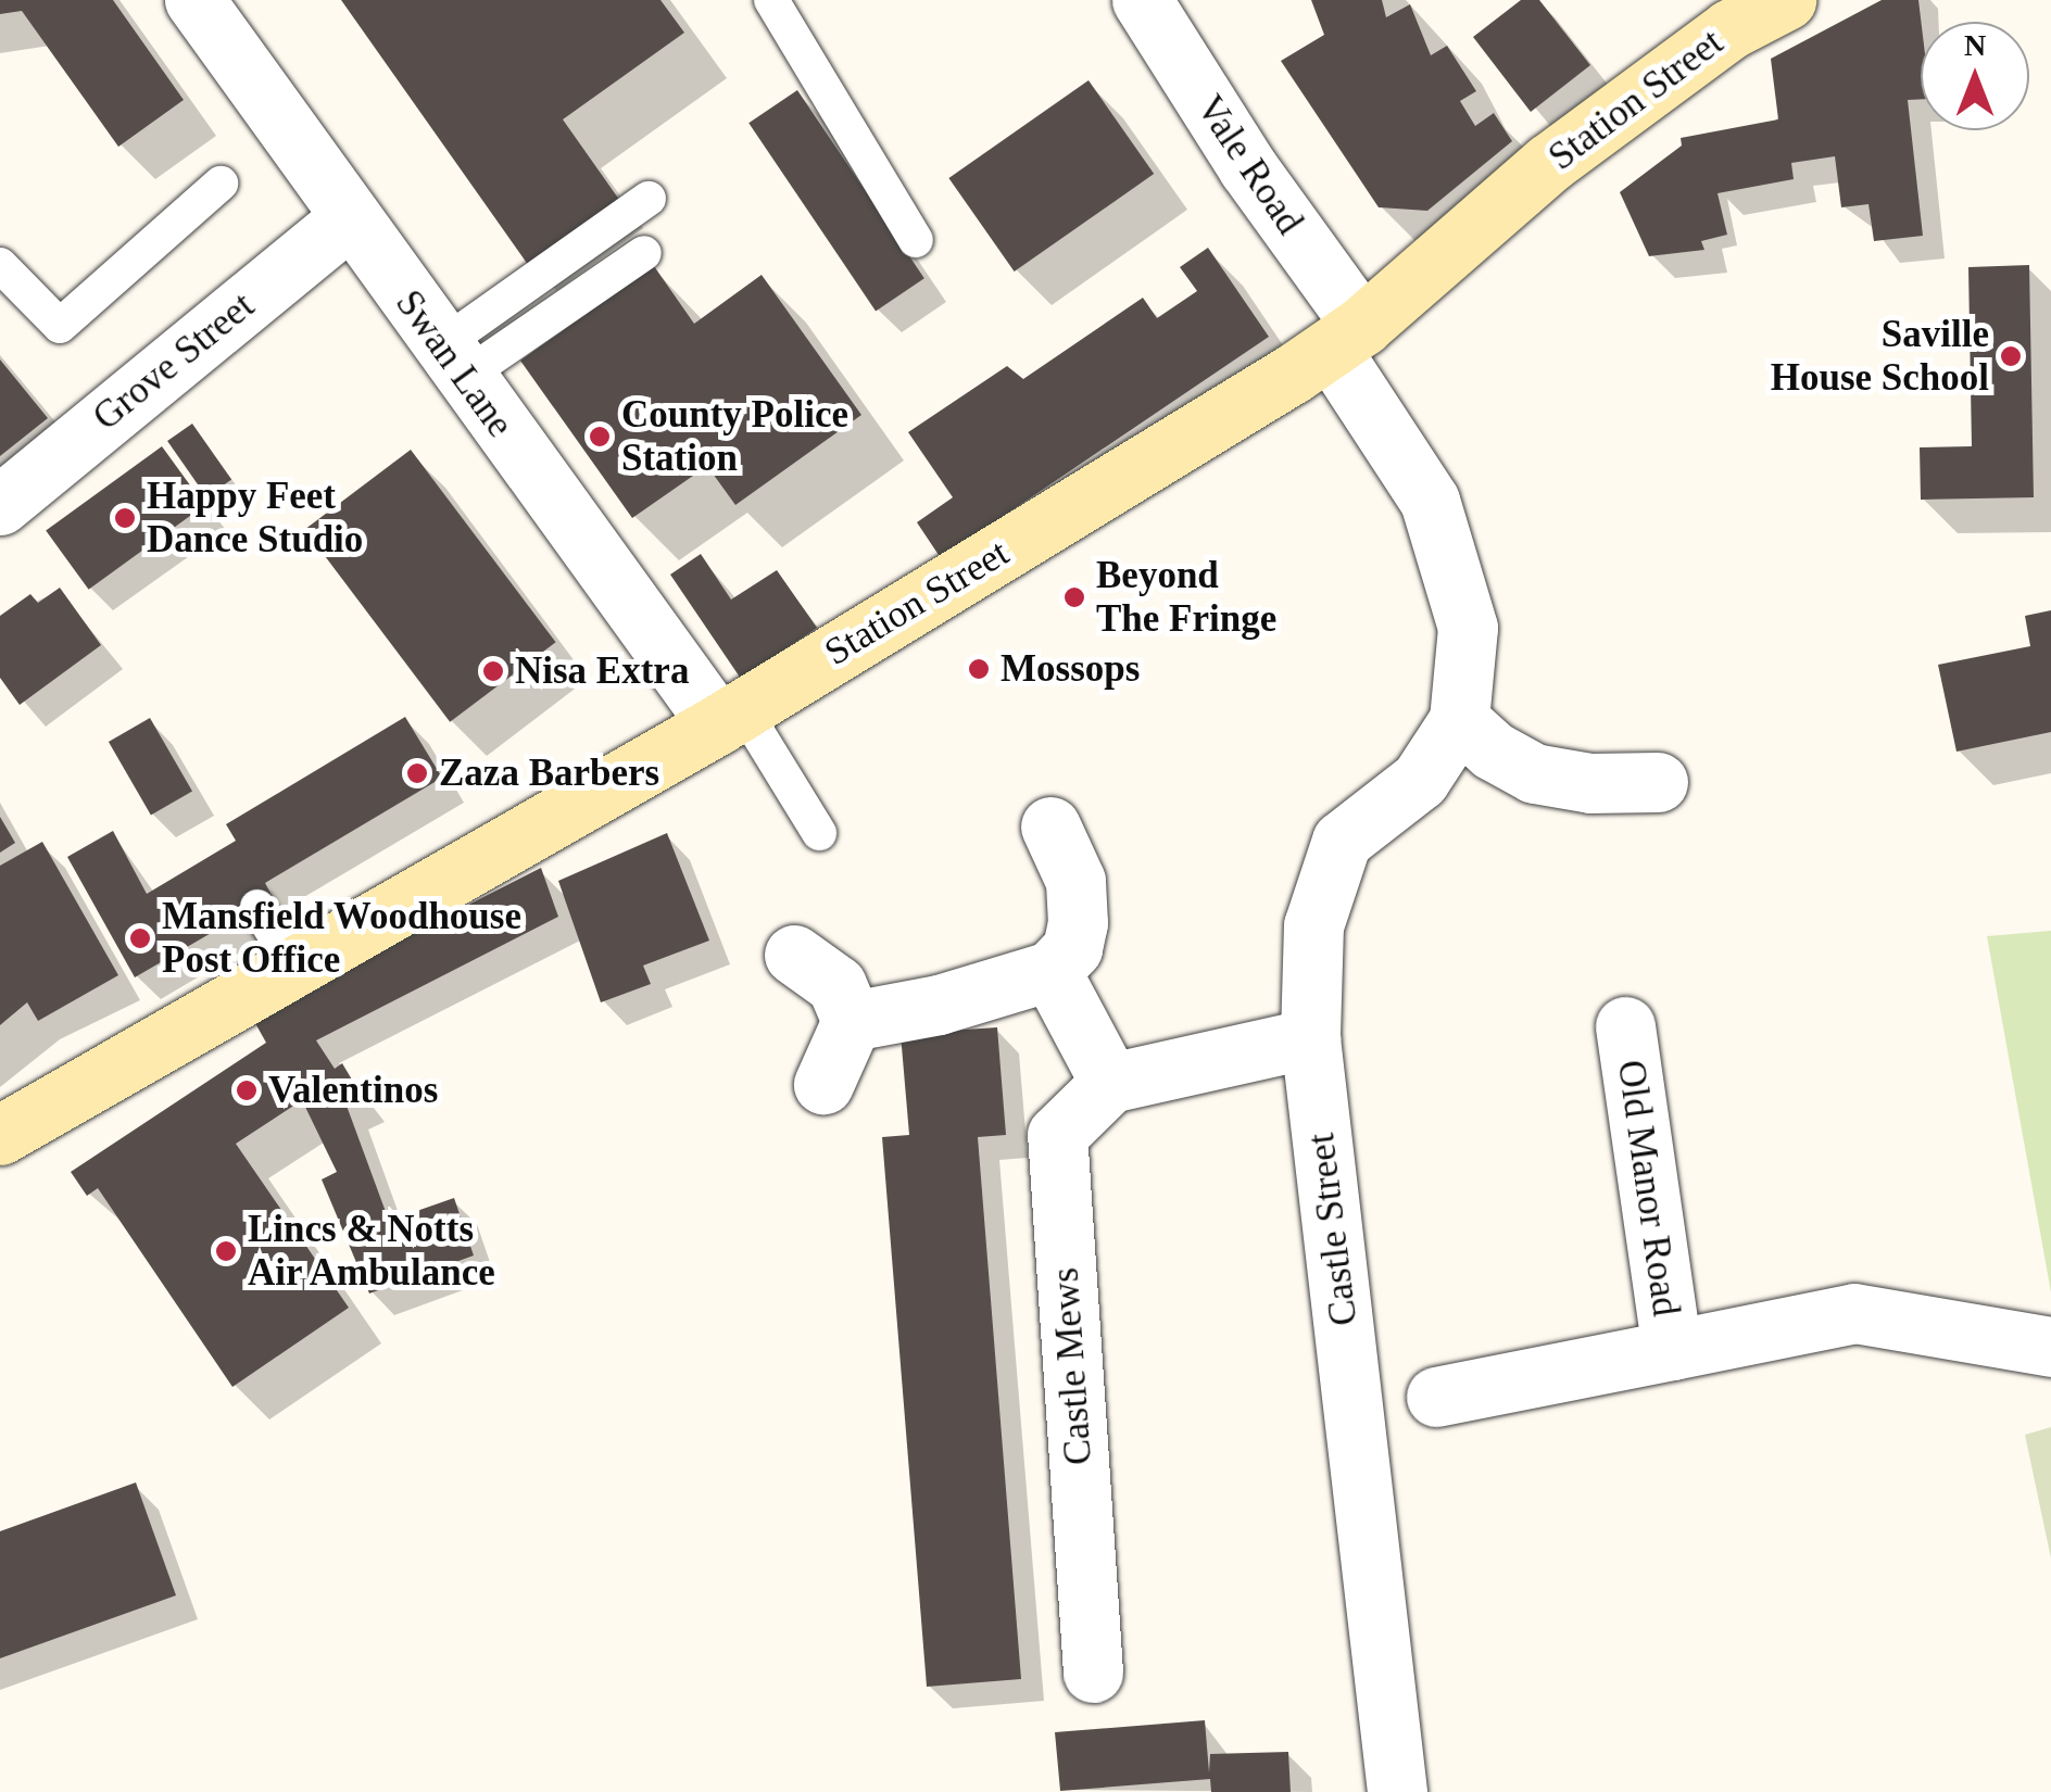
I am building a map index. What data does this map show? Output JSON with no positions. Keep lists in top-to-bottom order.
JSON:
{
  "streets": {
    "street": [
      "Station Street",
      "Vale Road",
      "Grove Street",
      "Swan Lane",
      "Old Manor Road",
      "Castle Street",
      "Castle Mews"
    ]
  },
  "crossings": [
    ["Station Street", "Vale Road"],
    ["Station Street", "Swan Lane"],
    ["Station Street", "Castle Street"],
    ["Vale Road", "Castle Street"],
    ["Grove Street", "Swan Lane"]
  ],
  "places": [
    "Saville House School",
    "County Police Station",
    "Happy Feet Dance Studio",
    "Beyond The Fringe",
    "Mossops",
    "Nisa Extra",
    "Zaza Barbers",
    "Mansfield Woodhouse Post Office",
    "Valentinos",
    "Lincs & Notts Air Ambulance"
  ],
  "north": "top"
}
